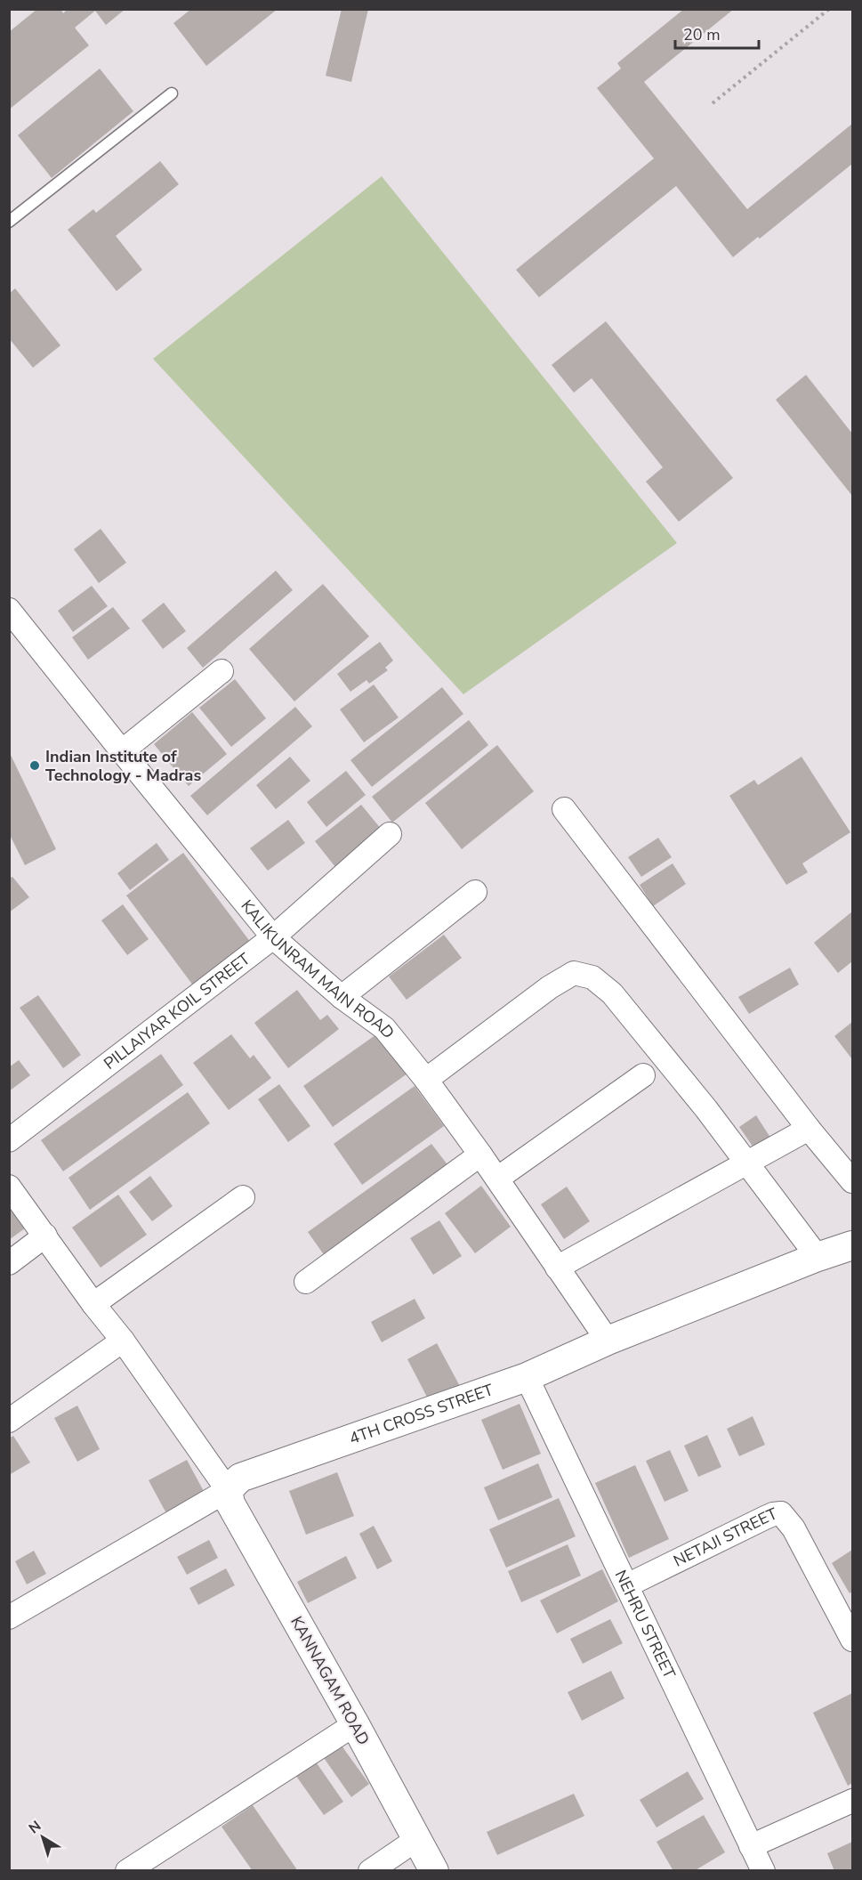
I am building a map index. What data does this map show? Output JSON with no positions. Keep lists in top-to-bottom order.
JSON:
{
  "streets": {
    "street": [
      "KALIKUNRAM MAIN ROAD",
      "PILLAIYAR KOIL STREET",
      "4TH CROSS STREET",
      "NETAJI STREET",
      "NEHRU STREET",
      "KANNAGAM ROAD"
    ]
  },
  "crossings": [
    ["KALIKUNRAM MAIN ROAD", "PILLAIYAR KOIL STREET"],
    ["KALIKUNRAM MAIN ROAD", "4TH CROSS STREET"],
    ["4TH CROSS STREET", "NEHRU STREET"],
    ["4TH CROSS STREET", "KANNAGAM ROAD"],
    ["NETAJI STREET", "NEHRU STREET"]
  ],
  "places": ["Indian Institute of Technology - Madras"],
  "scale_bar": "20 m",
  "north": "top left"
}
